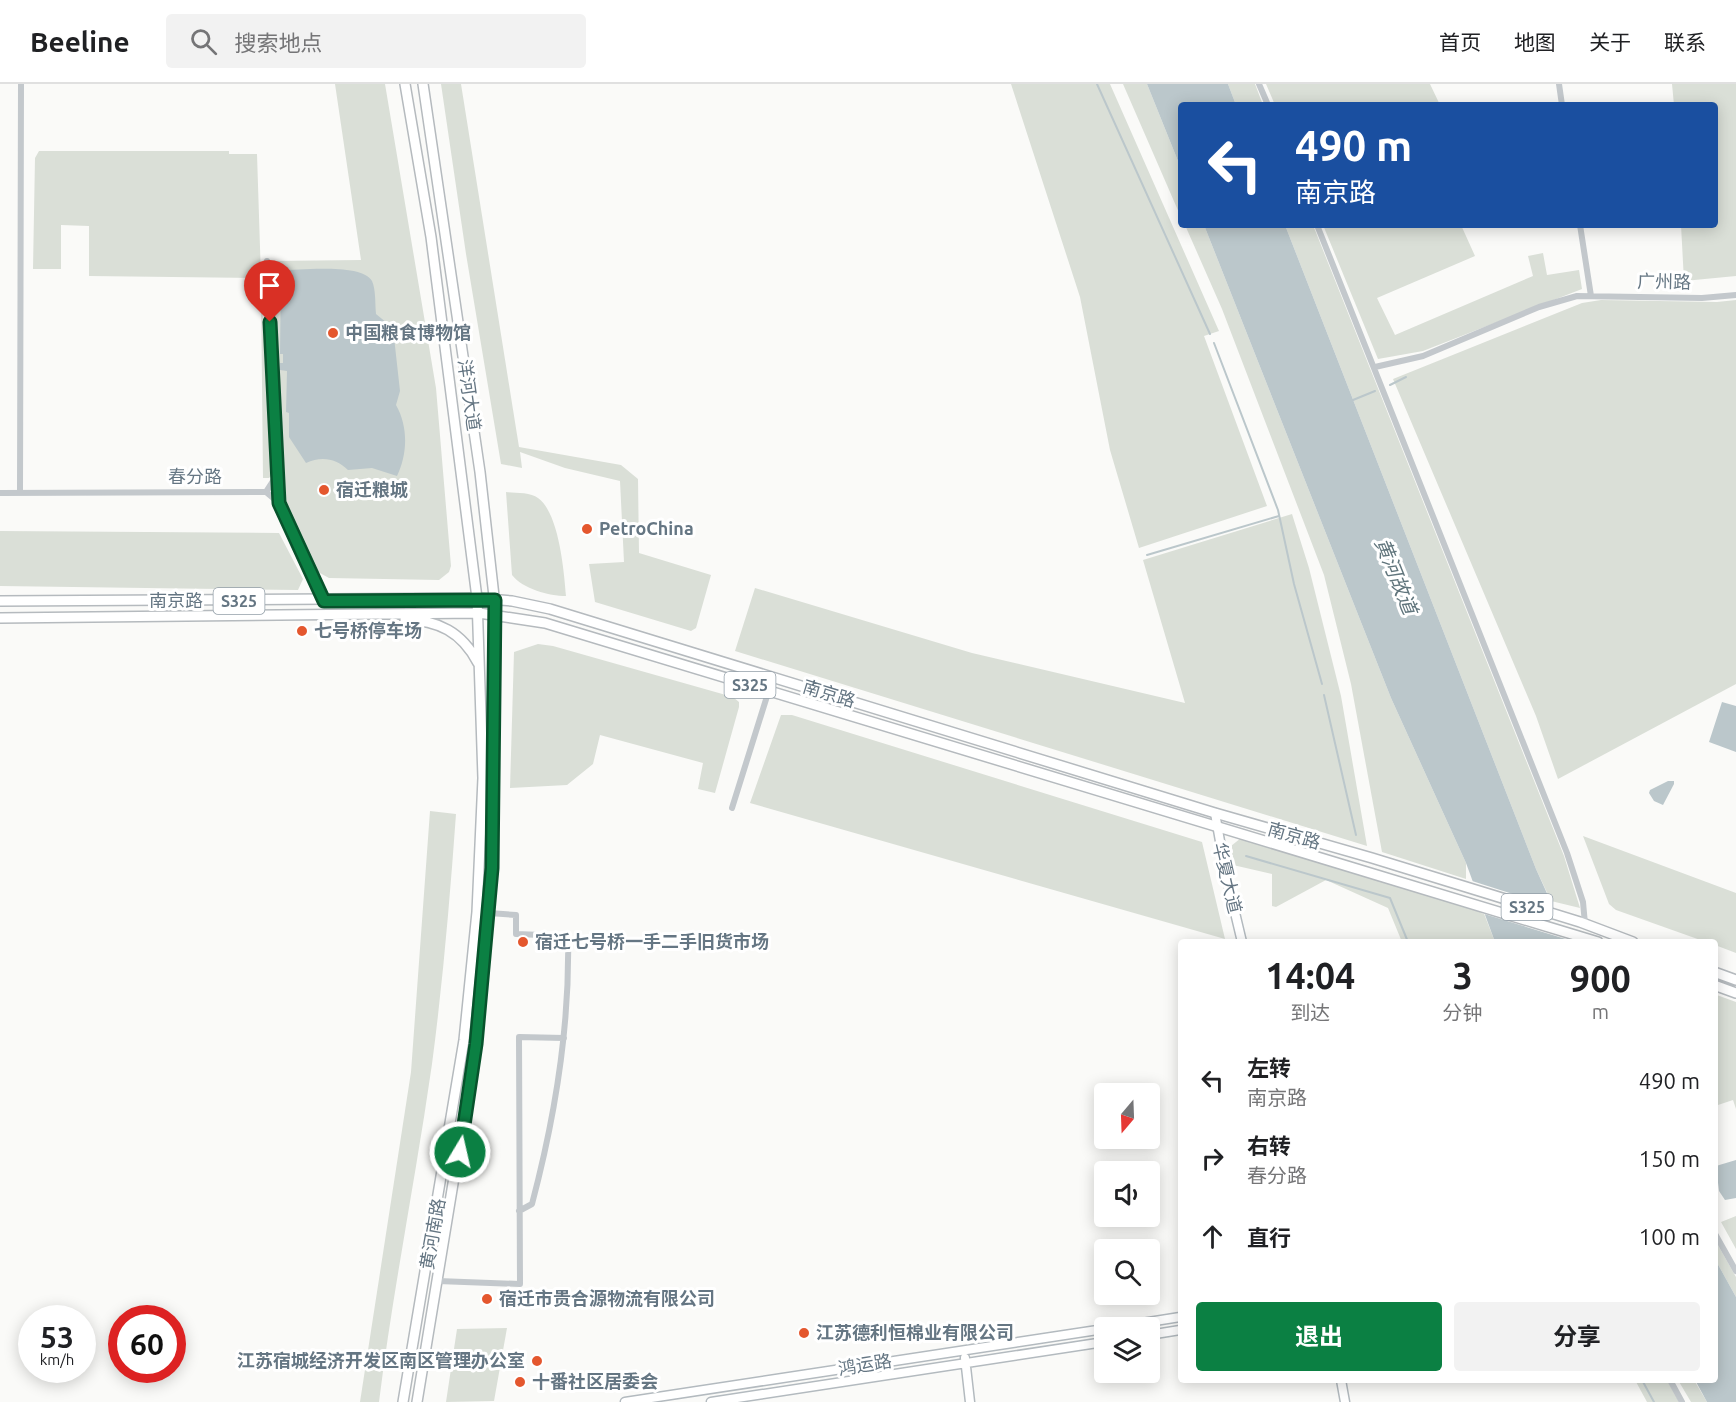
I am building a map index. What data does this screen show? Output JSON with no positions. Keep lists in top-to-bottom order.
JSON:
{
  "streets": {
    "main road": [
      "洋河大道",
      "南京路",
      "S325",
      "黄河南路"
    ],
    "street": [
      "广州路",
      "春分路",
      "华夏大道",
      "鸿运路"
    ]
  },
  "crossings": [
    ["洋河大道", "南京路"],
    ["洋河大道", "黄河南路"],
    ["南京路", "华夏大道"],
    ["南京路", "黄河南路"]
  ],
  "water": ["黄河故道"],
  "places": [
    "中国粮食博物馆",
    "宿迁粮城",
    "PetroChina",
    "七号桥停车场",
    "宿迁七号桥一手二手旧货市场",
    "宿迁市贵合源物流有限公司",
    "江苏德利恒棉业有限公司",
    "江苏宿城经济开发区南区管理办公室",
    "十番社区居委会"
  ],
  "north": "bottom",
  "page": {
    "header": "Beeline",
    "search": "搜索地点",
    "nav": [
      "首页",
      "地图",
      "关于",
      "联系"
    ],
    "turn": ["490 m", "南京路"],
    "eta": [
      "14:04",
      "到达",
      "3",
      "分钟",
      "900",
      "m"
    ],
    "list": [
      {
        "name": "左转",
        "note": "南京路",
        "value": "490 m"
      },
      {
        "name": "右转",
        "note": "春分路",
        "value": "150 m"
      },
      {
        "name": "直行",
        "value": "100 m"
      }
    ],
    "buttons": ["退出", "分享"],
    "speed": "53 km/h",
    "limit": "60"
  }
}
